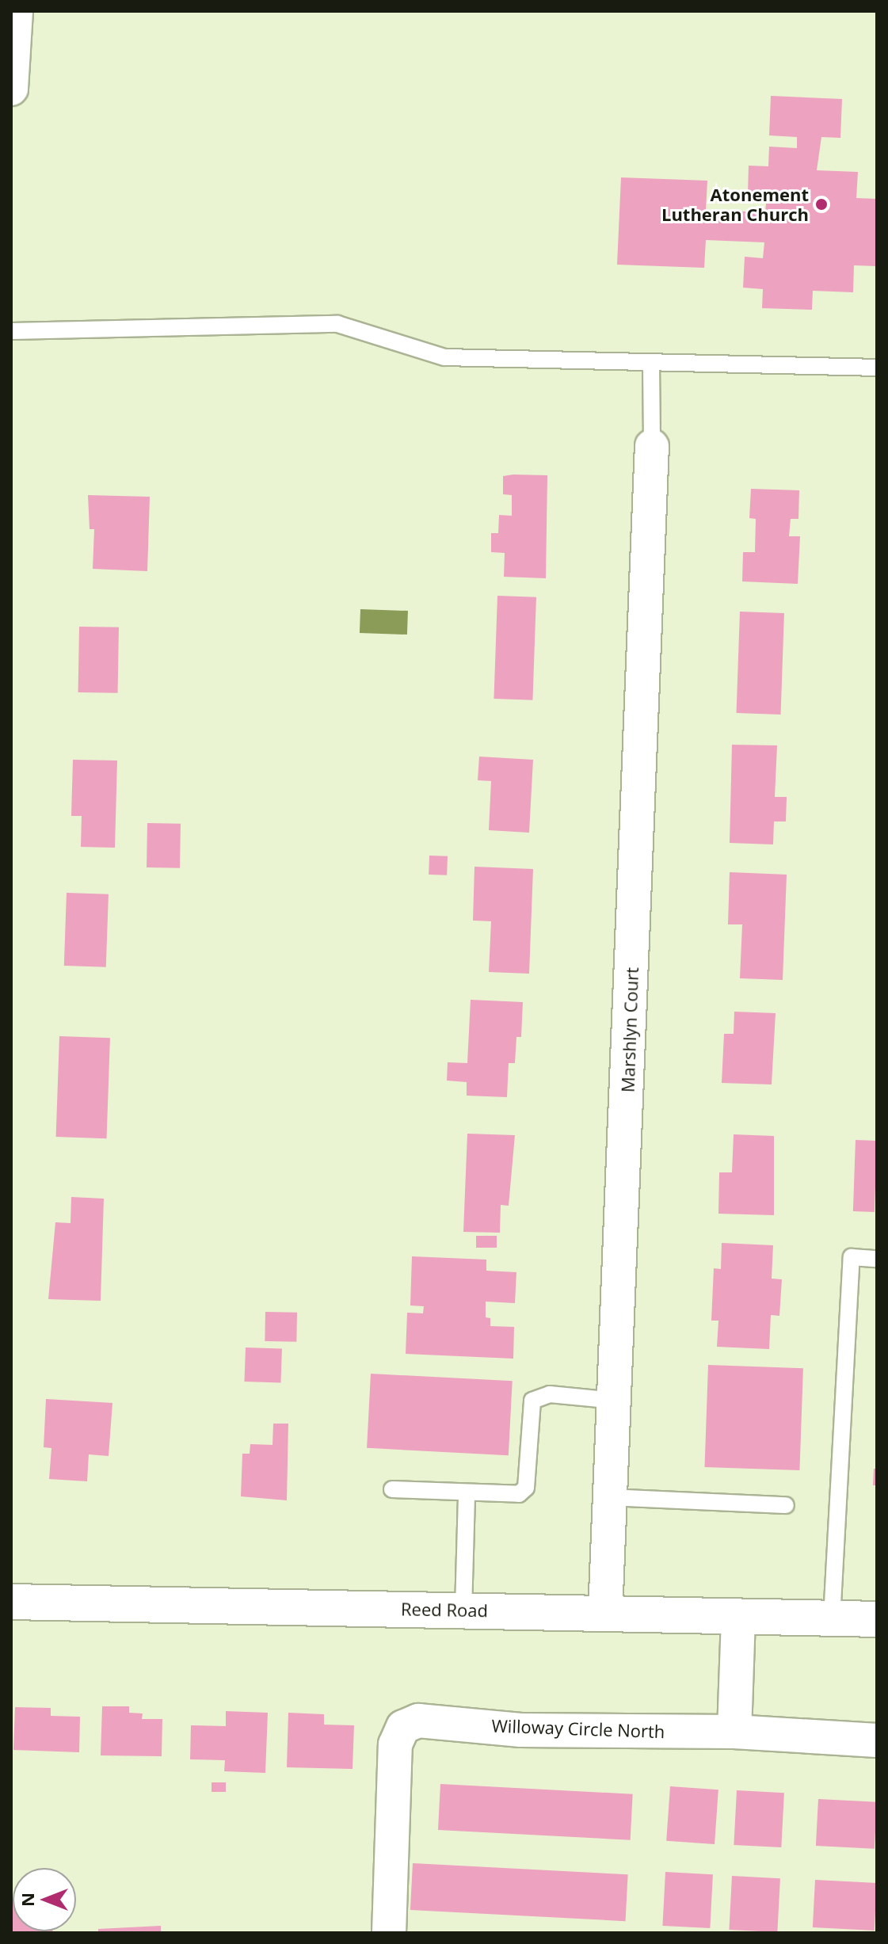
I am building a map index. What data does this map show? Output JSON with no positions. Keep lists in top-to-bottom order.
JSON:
{
  "streets": {
    "main road": ["Reed Road"],
    "street": ["Marshlyn Court", "Willoway Circle North"]
  },
  "crossings": [
    ["Marshlyn Court", "Reed Road"]
  ],
  "places": ["Atonement Lutheran Church"],
  "north": "left"
}
